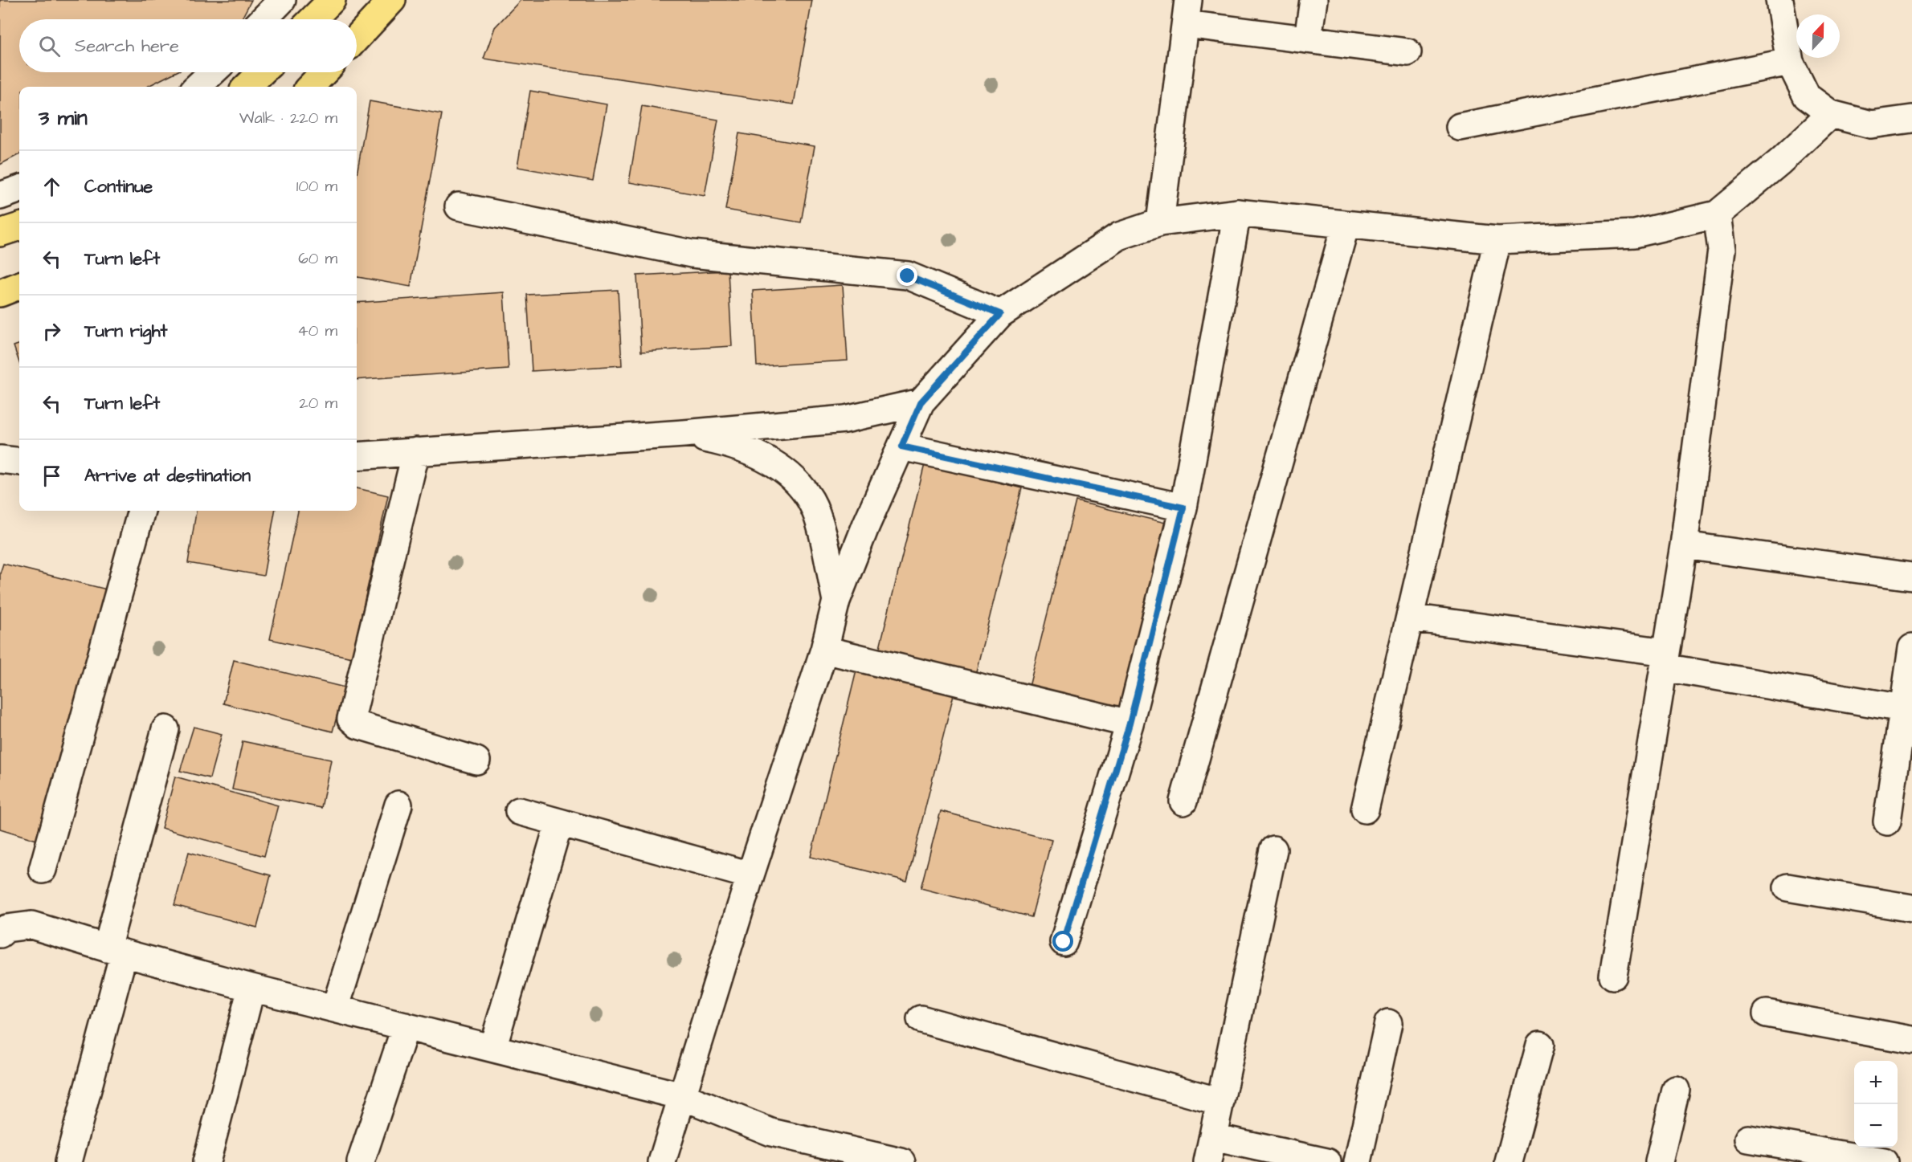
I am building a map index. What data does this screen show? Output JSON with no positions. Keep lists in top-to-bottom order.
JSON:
{
  "north": "top",
  "page": {
    "search": "Search here",
    "heading": ["3 min", "Walk · 220 m"],
    "list": [
      ["Continue", "100 m"],
      ["Turn left", "60 m"],
      ["Turn right", "40 m"],
      ["Turn left", "20 m"],
      "Arrive at destination"
    ],
    "map_buttons": ["+", "−"]
  }
}
